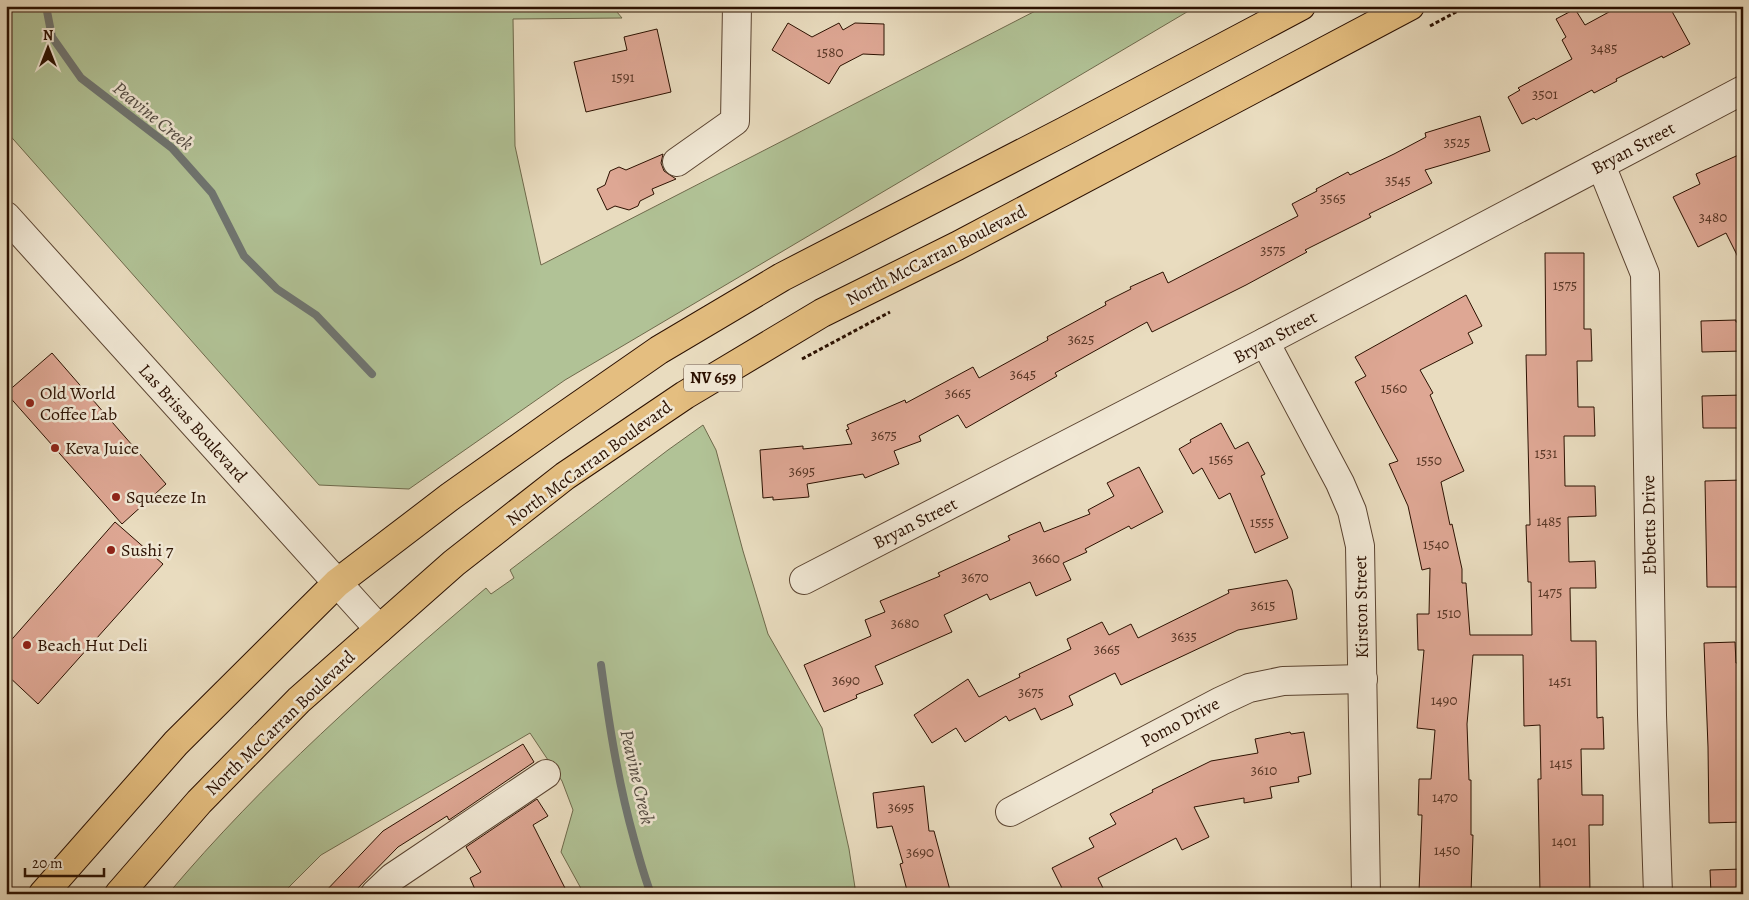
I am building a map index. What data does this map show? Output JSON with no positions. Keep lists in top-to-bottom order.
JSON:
{
  "streets": {
    "main road": ["North McCarran Boulevard", "NV 659"],
    "street": [
      "Bryan Street",
      "Las Brisas Boulevard",
      "Ebbetts Drive",
      "Kirston Street",
      "Pomo Drive"
    ]
  },
  "crossings": [
    ["Bryan Street", "Ebbetts Drive"],
    ["Bryan Street", "Kirston Street"],
    ["North McCarran Boulevard", "Las Brisas Boulevard"],
    ["NV 659", "Las Brisas Boulevard"],
    ["Kirston Street", "Pomo Drive"]
  ],
  "water": ["Peavine Creek"],
  "places": [
    "Old World Coffee Lab",
    "Keva Juice",
    "Squeeze In",
    "Sushi 7",
    "Beach Hut Deli"
  ],
  "house_numbers": [
    "3485",
    "1580",
    "1591",
    "3501",
    "3525",
    "3545",
    "3565",
    "3480",
    "3575",
    "1575",
    "3625",
    "3645",
    "1560",
    "3665",
    "3675",
    "1531",
    "1565",
    "1550",
    "3695",
    "1485",
    "1555",
    "1540",
    "3660",
    "3670",
    "1475",
    "3615",
    "1510",
    "3680",
    "3635",
    "3665",
    "3690",
    "1451",
    "3675",
    "1490",
    "1415",
    "3610",
    "1470",
    "3695",
    "1401",
    "1450",
    "3690"
  ],
  "scale_bar": "20 m",
  "north": "top"
}
